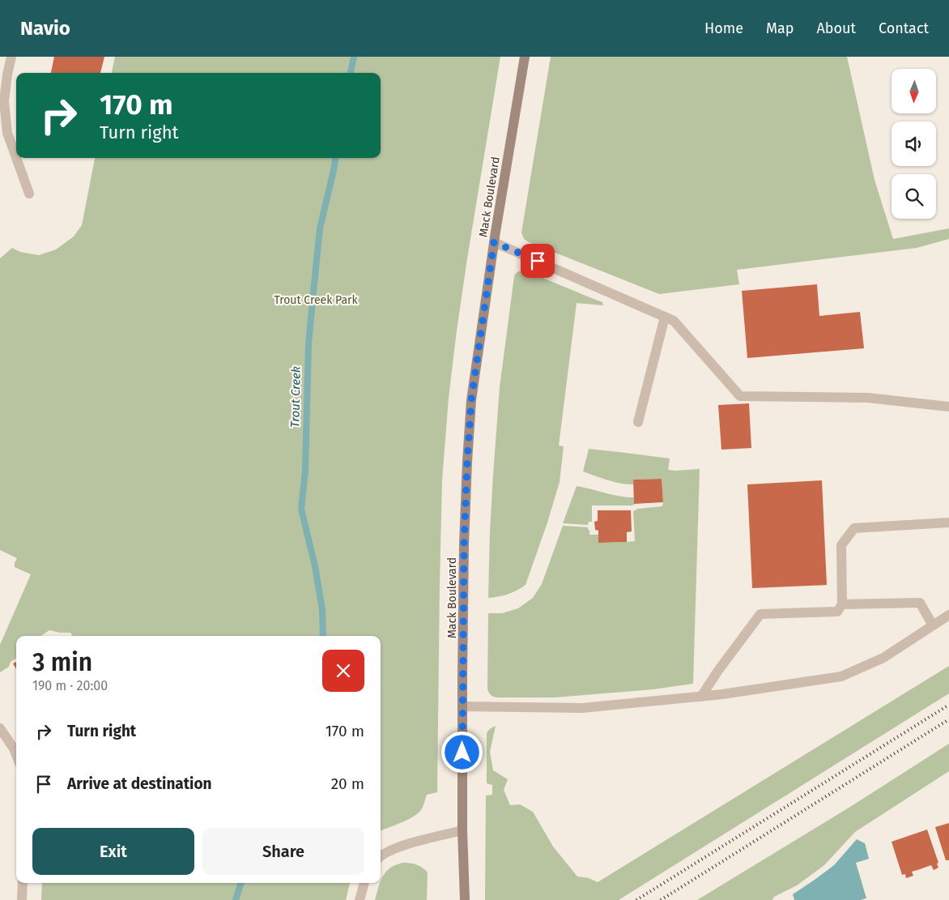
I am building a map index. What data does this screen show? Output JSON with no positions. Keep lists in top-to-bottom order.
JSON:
{
  "streets": {
    "main road": ["Mack Boulevard"]
  },
  "water": ["Trout Creek"],
  "parks": ["Trout Creek Park"],
  "north": "bottom",
  "page": {
    "header": "Navio",
    "nav": [
      "Home",
      "Map",
      "About",
      "Contact"
    ],
    "turn": ["170 m", "Turn right"],
    "heading": ["3 min", "190 m · 20:00"],
    "list": [
      {
        "name": "Turn right",
        "value": "170 m"
      },
      {
        "name": "Arrive at destination",
        "value": "20 m"
      }
    ],
    "buttons": ["Exit", "Share"]
  }
}
